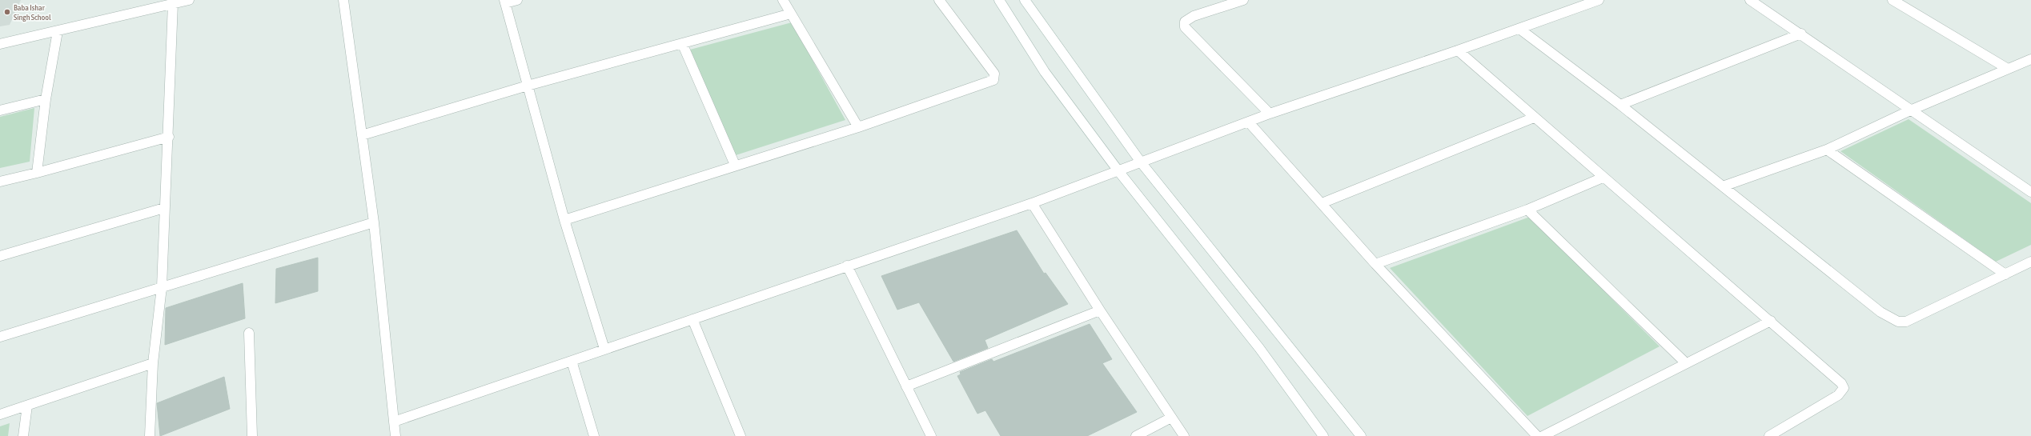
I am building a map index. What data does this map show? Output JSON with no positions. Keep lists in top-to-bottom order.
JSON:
{
  "places": ["Baba Ishar Singh School"]
}
